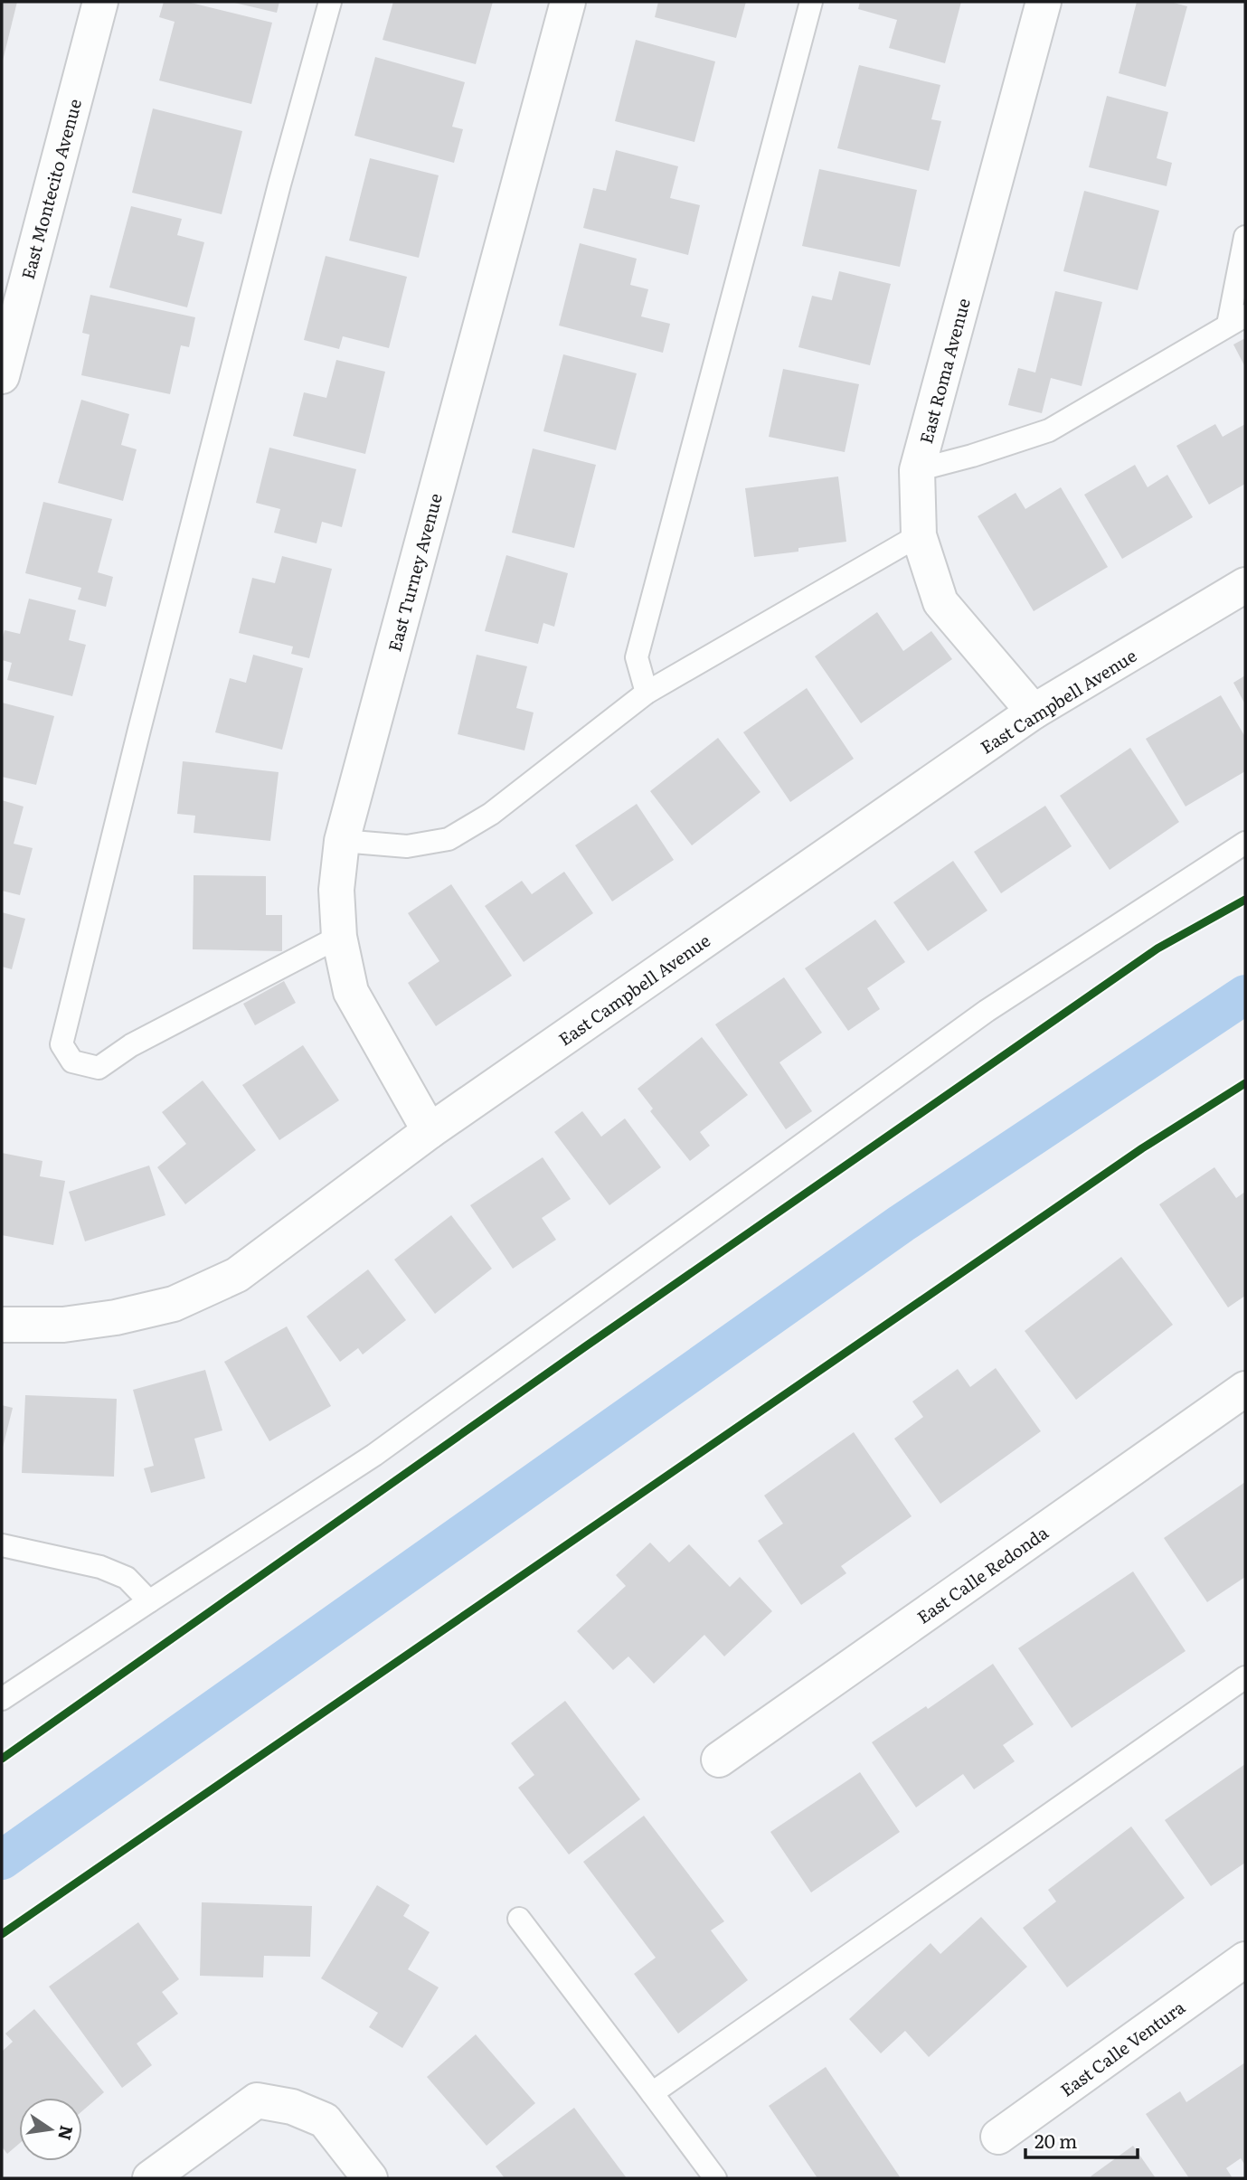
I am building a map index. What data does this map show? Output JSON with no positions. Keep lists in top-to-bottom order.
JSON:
{
  "streets": {
    "street": [
      "East Montecito Avenue",
      "East Roma Avenue",
      "East Turney Avenue",
      "East Campbell Avenue",
      "East Calle Redonda",
      "East Calle Ventura"
    ]
  },
  "crossings": [
    ["East Roma Avenue", "East Campbell Avenue"],
    ["East Turney Avenue", "East Campbell Avenue"]
  ],
  "scale_bar": "20 m",
  "north": "right"
}
